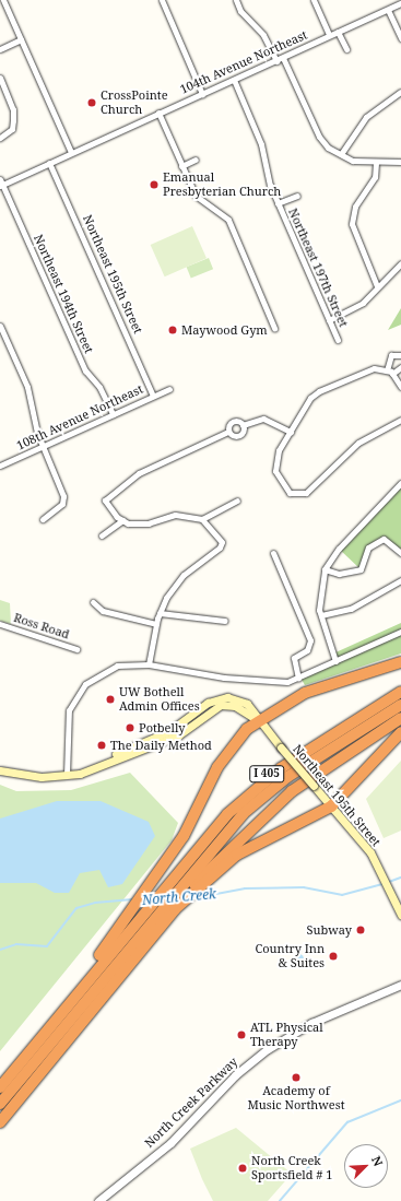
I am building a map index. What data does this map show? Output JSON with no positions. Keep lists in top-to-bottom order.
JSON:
{
  "streets": {
    "highway": ["I 405"],
    "main road": ["Northeast 195th Street"],
    "street": [
      "104th Avenue Northeast",
      "Northeast 197th Street",
      "Northeast 194th Street",
      "108th Avenue Northeast",
      "Ross Road",
      "North Creek Parkway"
    ]
  },
  "crossings": [
    ["104th Avenue Northeast", "Northeast 197th Street"],
    ["104th Avenue Northeast", "Northeast 195th Street"],
    ["104th Avenue Northeast", "Northeast 194th Street"],
    ["Northeast 195th Street", "108th Avenue Northeast"],
    ["Northeast 194th Street", "108th Avenue Northeast"]
  ],
  "water": ["North Creek"],
  "places": [
    "CrossPointe Church",
    "Emanual Presbyterian Church",
    "Maywood Gym",
    "UW Bothell Admin Offices",
    "Potbelly",
    "The Daily Method",
    "Subway",
    "Country Inn & Suites",
    "ATL Physical Therapy",
    "Academy of Music Northwest",
    "North Creek Sportsfield # 1"
  ],
  "north": "top right"
}
